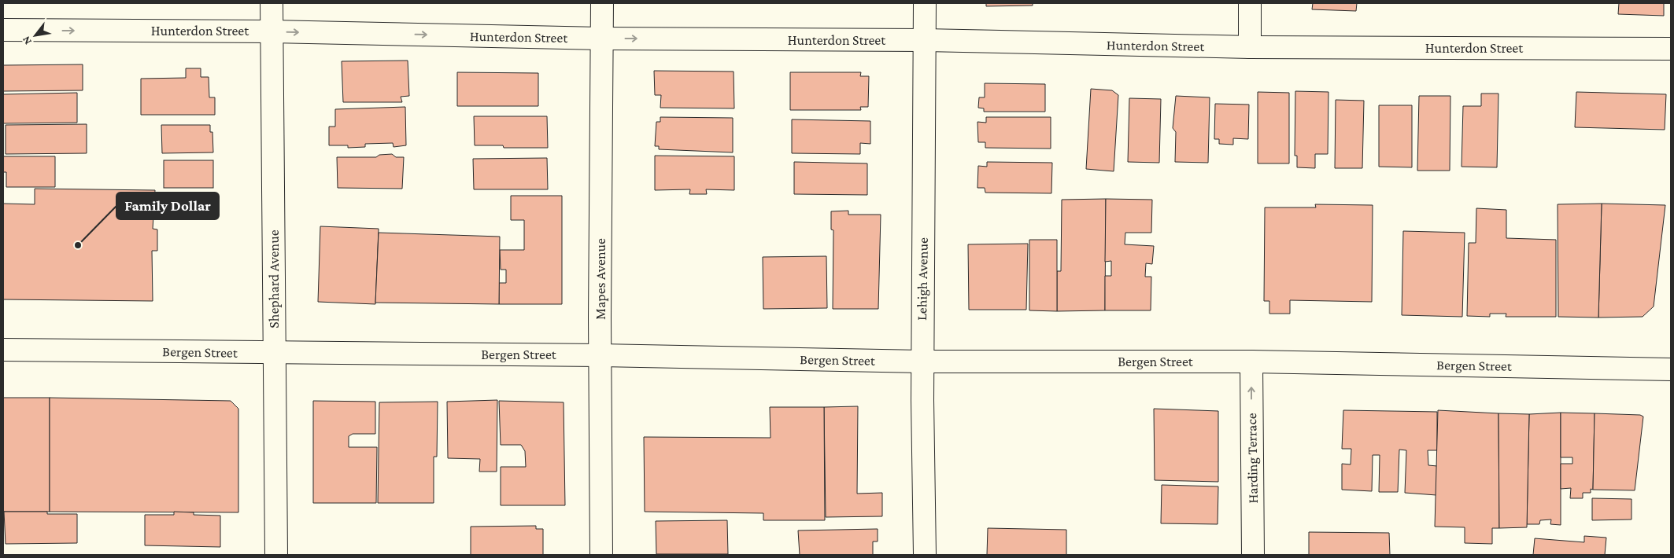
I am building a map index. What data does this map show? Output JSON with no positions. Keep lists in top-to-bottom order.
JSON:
{
  "streets": {
    "street": [
      "Hunterdon Street",
      "Shephard Avenue",
      "Mapes Avenue",
      "Lehigh Avenue",
      "Bergen Street",
      "Harding Terrace"
    ]
  },
  "crossings": [
    ["Hunterdon Street", "Shephard Avenue"],
    ["Hunterdon Street", "Mapes Avenue"],
    ["Hunterdon Street", "Lehigh Avenue"],
    ["Shephard Avenue", "Bergen Street"],
    ["Mapes Avenue", "Bergen Street"],
    ["Lehigh Avenue", "Bergen Street"],
    ["Bergen Street", "Harding Terrace"]
  ],
  "one_way": ["Hunterdon Street", "Harding Terrace"],
  "places": ["Family Dollar"],
  "north": "bottom left"
}
